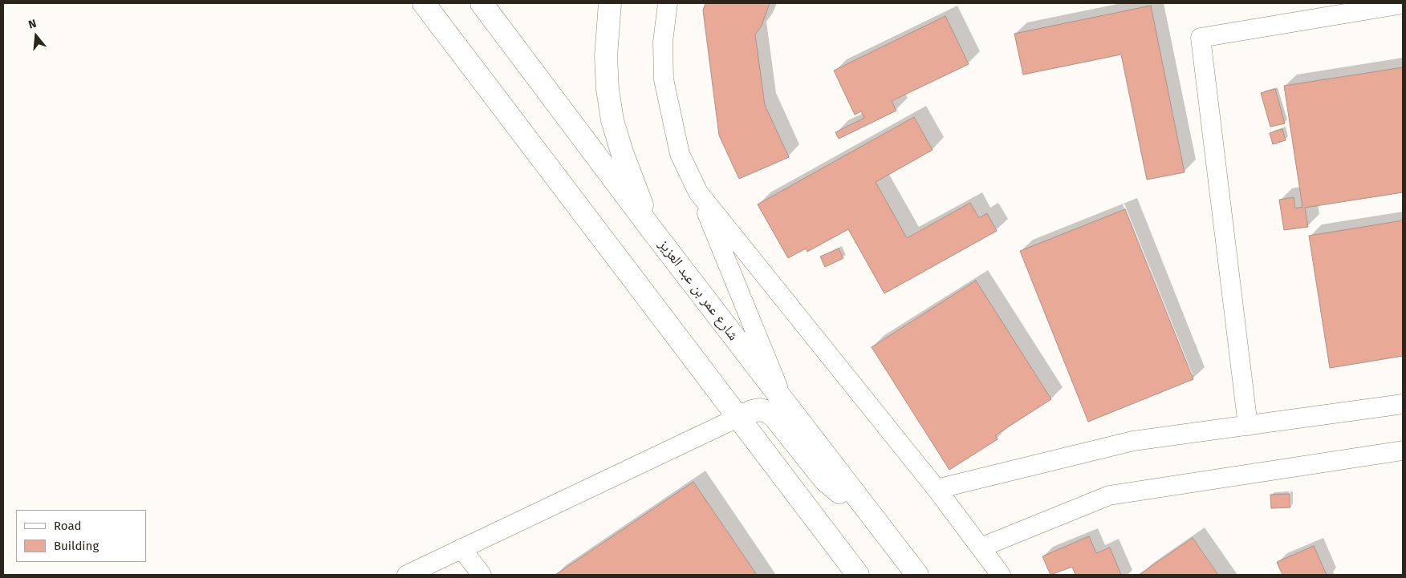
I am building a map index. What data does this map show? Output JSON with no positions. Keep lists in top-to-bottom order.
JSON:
{
  "streets": {
    "main road": ["شارع عمر بن عبد العزيز"]
  },
  "legend": ["Road", "Building"],
  "north": "top"
}
